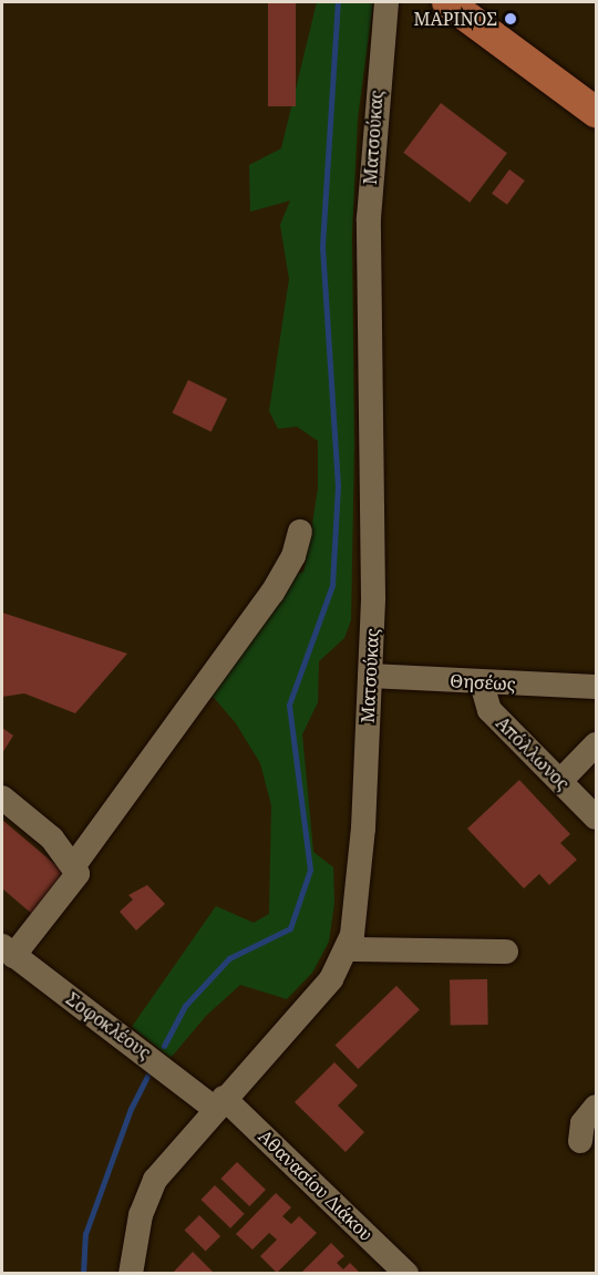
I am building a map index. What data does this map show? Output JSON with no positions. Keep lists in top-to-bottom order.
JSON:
{
  "streets": {
    "street": [
      "Ματσούκας",
      "Θησέως",
      "Απόλλωνος",
      "Σοφοκλέους",
      "Αθανασίου Διάκου"
    ]
  },
  "crossings": [
    ["Ματσούκας", "Θησέως"],
    ["Ματσούκας", "Σοφοκλέους"],
    ["Ματσούκας", "Αθανασίου Διάκου"],
    ["Θησέως", "Απόλλωνος"],
    ["Σοφοκλέους", "Αθανασίου Διάκου"]
  ],
  "places": ["ΜΑΡΙΝΟΣ"]
}
